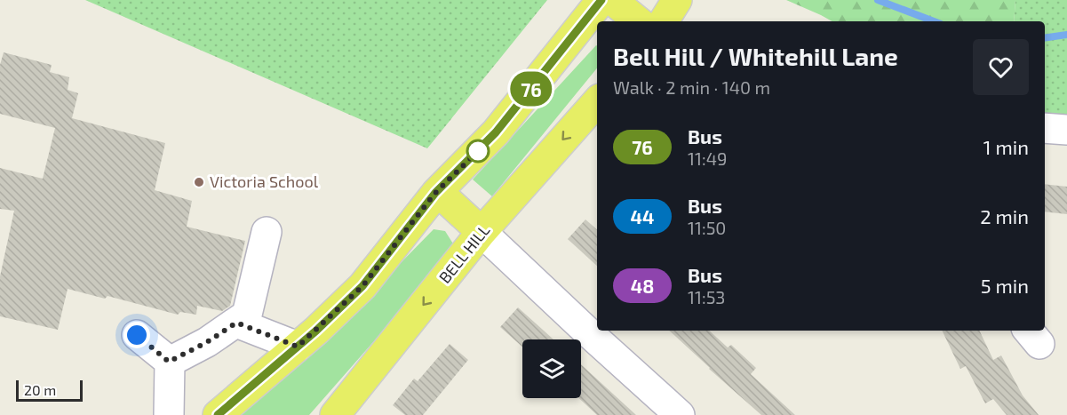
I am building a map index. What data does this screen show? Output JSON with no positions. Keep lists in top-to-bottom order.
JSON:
{
  "streets": {
    "main road": ["BELL HILL"]
  },
  "places": ["Victoria School"],
  "lines": ["bus line 76"],
  "scale_bar": "20 m",
  "page": {
    "on_map": "76",
    "heading": ["Bell Hill / Whitehill Lane", "Walk · 2 min · 140 m"],
    "list": [
      {
        "mark": "76",
        "name": "Bus",
        "note": "11:49",
        "value": "1 min"
      },
      {
        "mark": "44",
        "name": "Bus",
        "note": "11:50",
        "value": "2 min"
      },
      {
        "mark": "48",
        "name": "Bus",
        "note": "11:53",
        "value": "5 min"
      }
    ],
    "scale": "20 m"
  }
}
